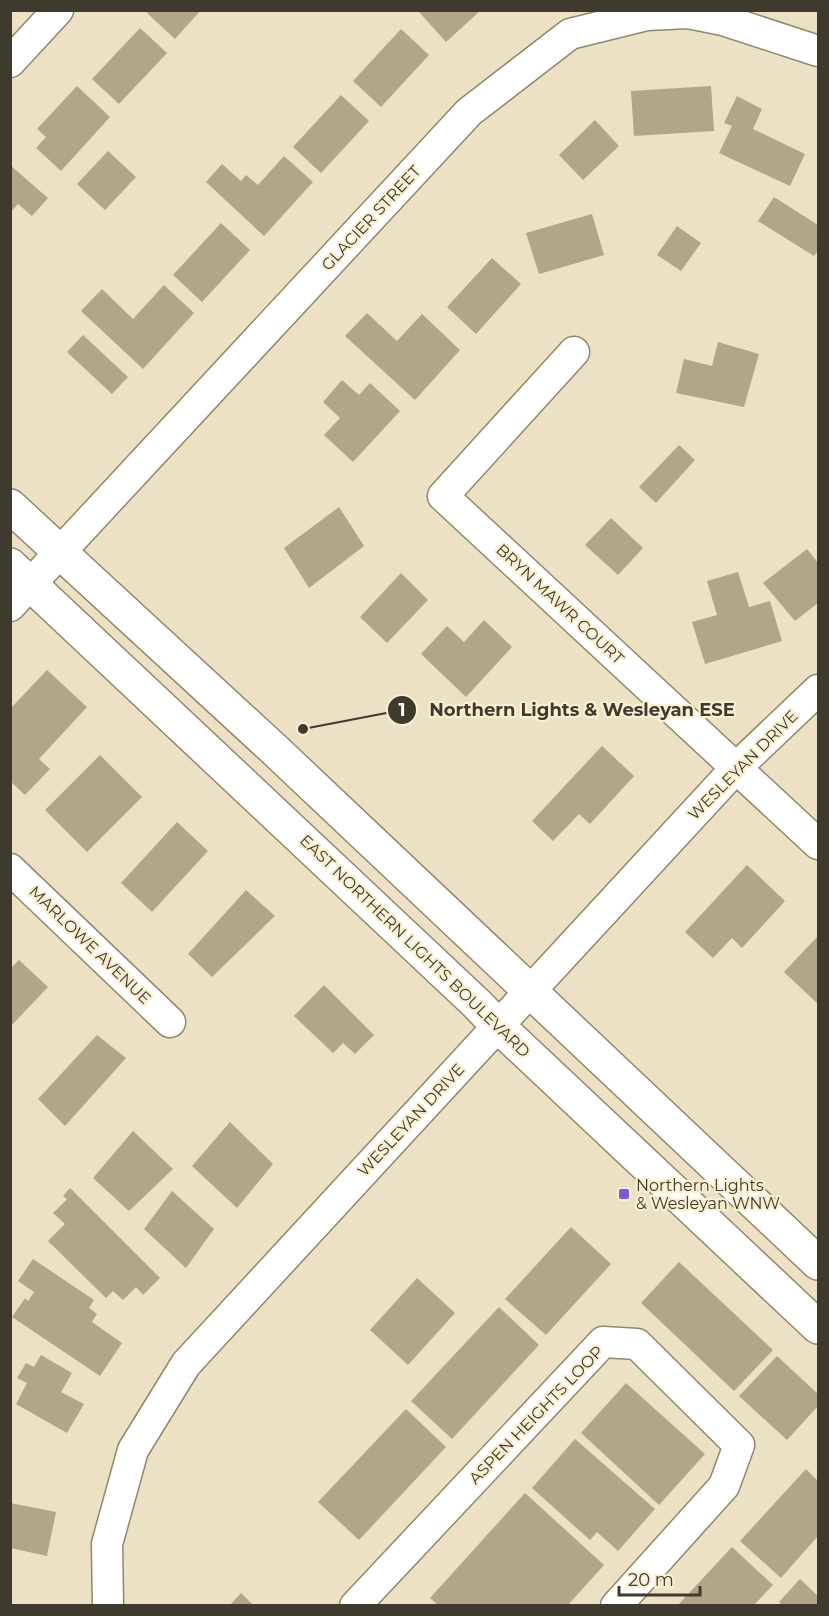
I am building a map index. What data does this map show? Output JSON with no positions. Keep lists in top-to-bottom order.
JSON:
{
  "streets": {
    "main road": ["EAST NORTHERN LIGHTS BOULEVARD"],
    "street": [
      "GLACIER STREET",
      "BRYN MAWR COURT",
      "WESLEYAN DRIVE",
      "MARLOWE AVENUE",
      "ASPEN HEIGHTS LOOP"
    ]
  },
  "crossings": [
    ["GLACIER STREET", "EAST NORTHERN LIGHTS BOULEVARD"],
    ["BRYN MAWR COURT", "WESLEYAN DRIVE"],
    ["WESLEYAN DRIVE", "EAST NORTHERN LIGHTS BOULEVARD"]
  ],
  "places": {
    "other": ["Northern Lights & Wesleyan ESE"],
    "transit": ["Northern Lights & Wesleyan WNW"]
  },
  "scale_bar": "20 m"
}
